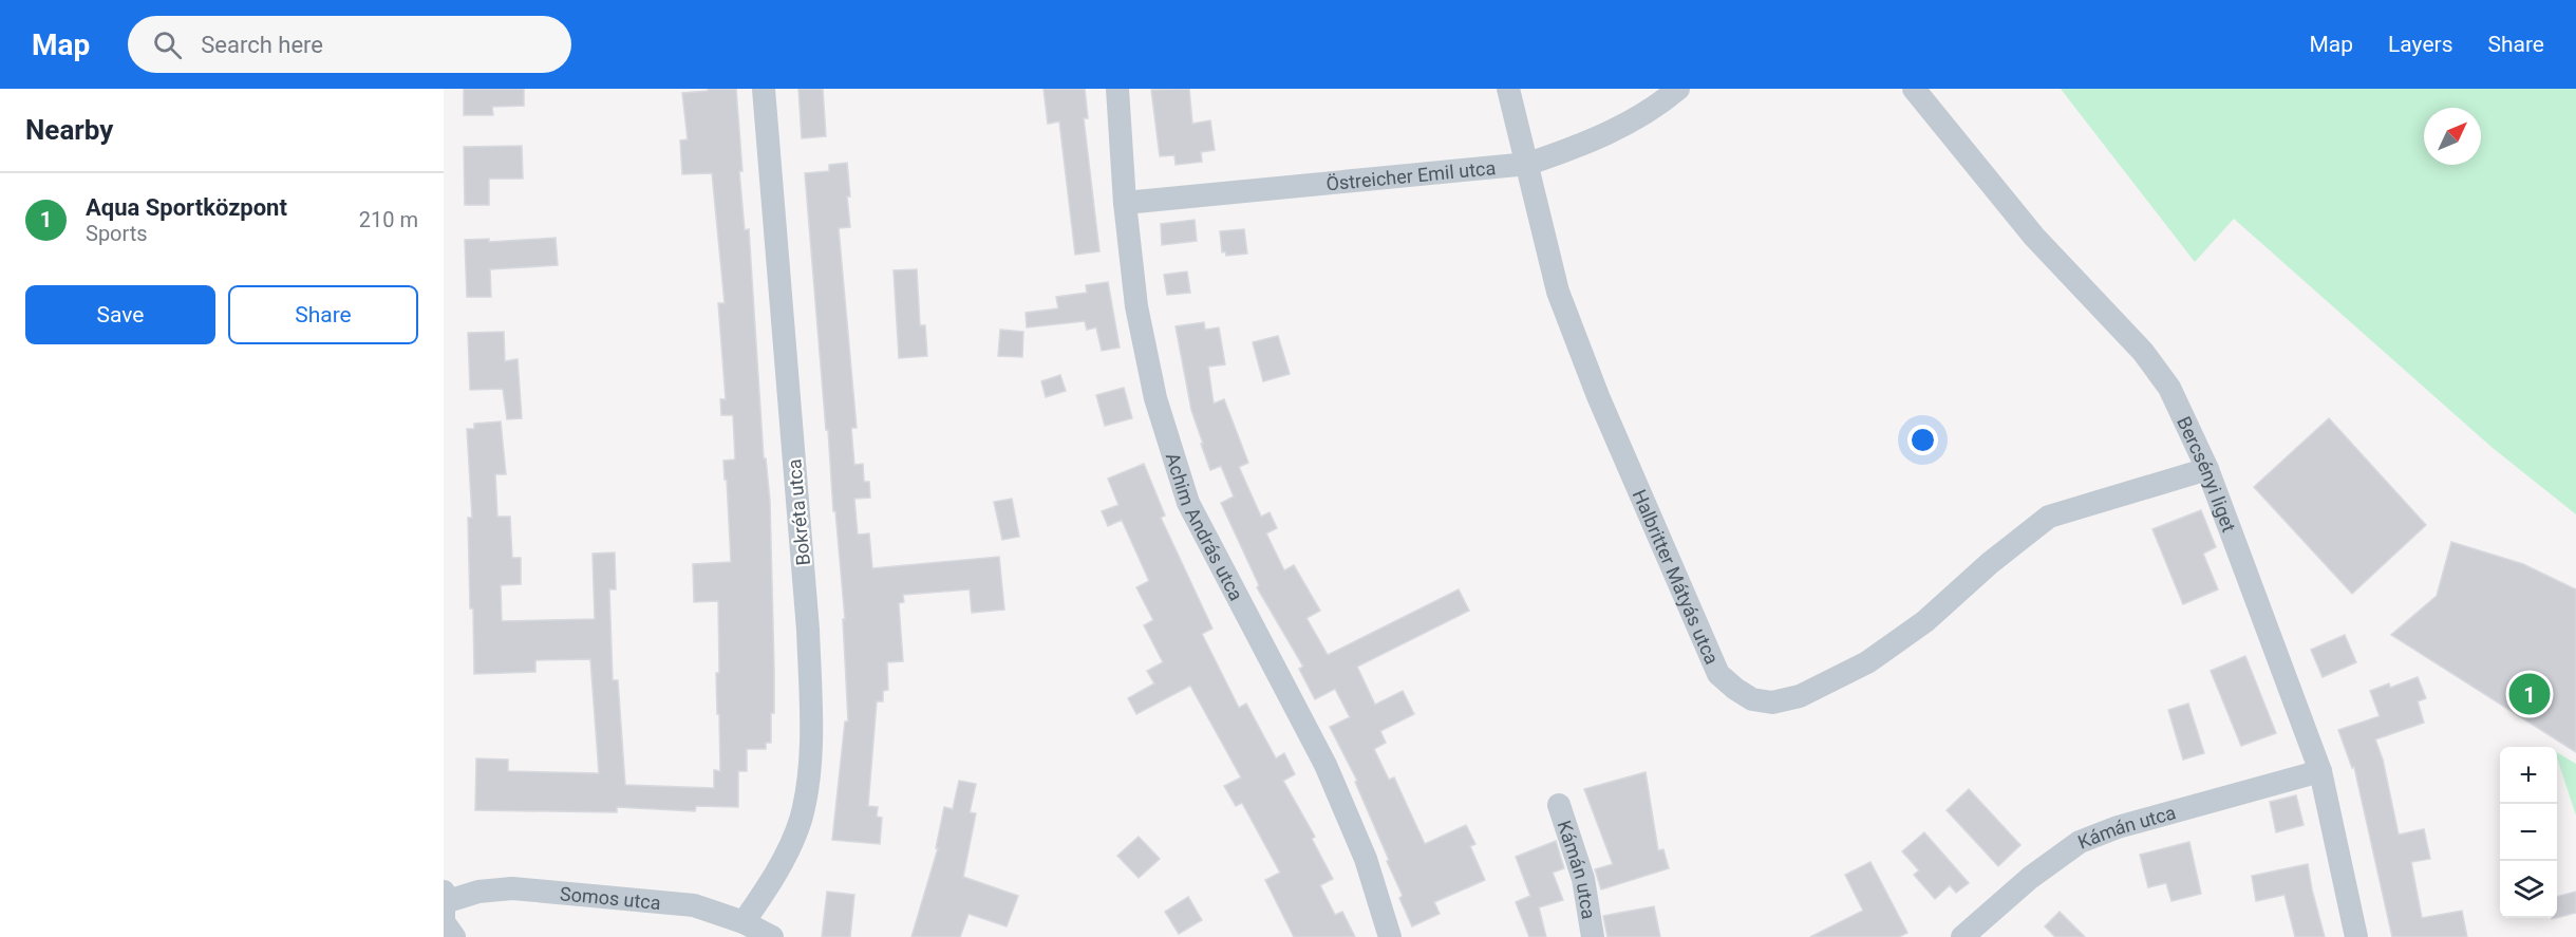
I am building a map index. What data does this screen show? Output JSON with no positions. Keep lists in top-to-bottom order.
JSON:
{
  "streets": {
    "street": [
      "Östreicher Emil utca",
      "Bercsényi liget",
      "Bokréta utca",
      "Achim András utca",
      "Halbritter Mátyás utca",
      "Kámán utca",
      "Somos utca"
    ]
  },
  "crossings": [
    ["Östreicher Emil utca", "Achim András utca"],
    ["Östreicher Emil utca", "Halbritter Mátyás utca"],
    ["Bercsényi liget", "Halbritter Mátyás utca"],
    ["Bercsényi liget", "Kámán utca"],
    ["Bokréta utca", "Somos utca"]
  ],
  "north": "top right",
  "page": {
    "header": "Map",
    "search": "Search here",
    "nav": ["Map", "Layers", "Share"],
    "heading": "Nearby",
    "list": [
      {
        "mark": "1",
        "name": "Aqua Sportközpont",
        "note": "Sports",
        "value": "210 m"
      }
    ],
    "buttons": ["Save", "Share"],
    "pins": "1",
    "map_buttons": ["+", "−"]
  }
}
